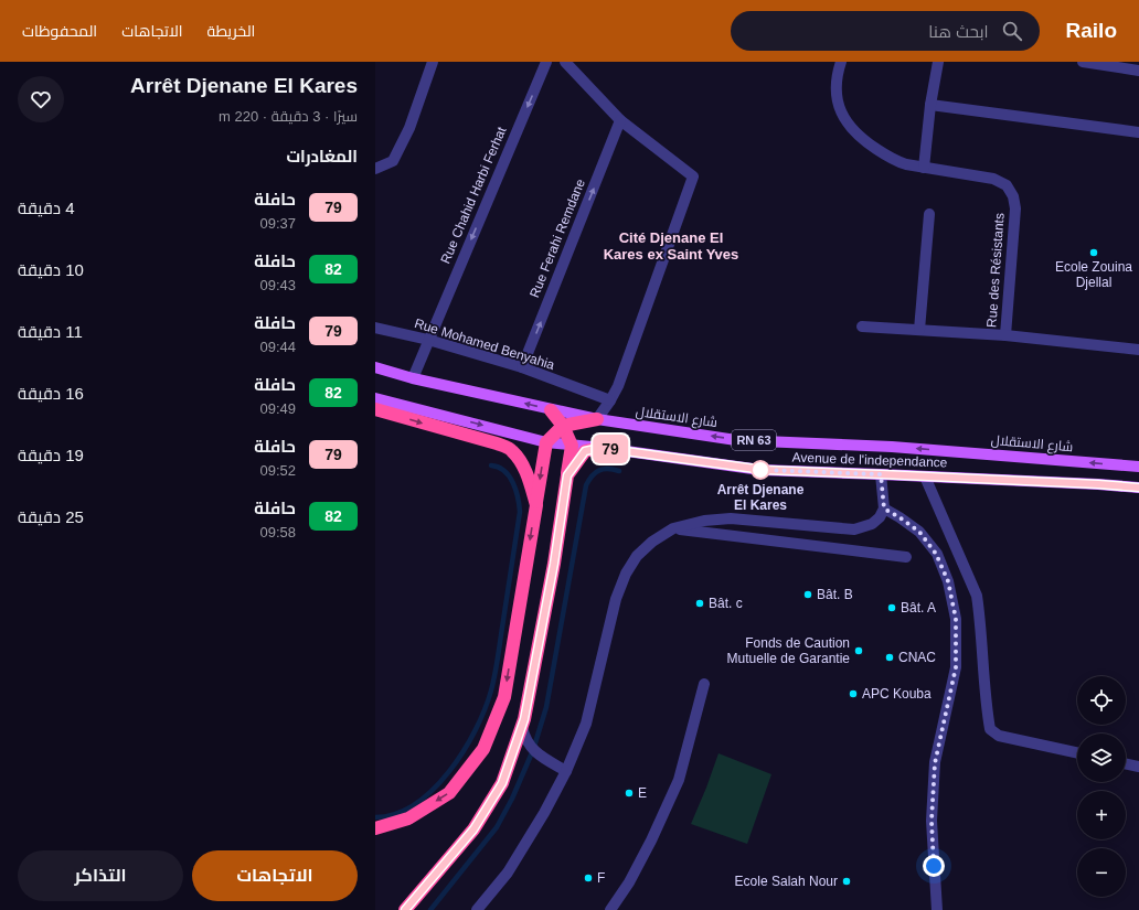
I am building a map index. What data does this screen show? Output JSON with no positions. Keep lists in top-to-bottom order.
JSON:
{
  "streets": {
    "main road": ["شارع الاستقلال", "RN 63", "Avenue de l'independance"],
    "street": [
      "Rue Chahid Harbi Ferhat",
      "Rue Ferahi Remdane",
      "Rue des Résistants",
      "Rue Mohamed Benyahia"
    ]
  },
  "crossings": [
    ["Rue Chahid Harbi Ferhat", "Rue Mohamed Benyahia"],
    ["Rue Chahid Harbi Ferhat", "شارع الاستقلال"],
    ["Rue Ferahi Remdane", "Rue Mohamed Benyahia"],
    ["RN 63", "Avenue de l'independance"]
  ],
  "one_way": ["Rue Chahid Harbi Ferhat", "Rue Ferahi Remdane", "شارع الاستقلال"],
  "districts": ["Cité Djenane El Kares ex Saint Yves"],
  "places": [
    "Ecole Zouina Djellal",
    "Arrêt Djenane El Kares",
    "Bât. B",
    "Bât. c",
    "Bât. A",
    "Fonds de Caution Mutuelle de Garantie",
    "CNAC",
    "APC Kouba",
    "E",
    "F",
    "Ecole Salah Nour"
  ],
  "lines": ["bus line 79"],
  "page": {
    "header": "Railo",
    "search": "ابحث هنا",
    "nav": ["الخريطة", "الاتجاهات", "المحفوظات"],
    "on_map": "79",
    "heading": [
      ["Arrêt Djenane El Kares", "سيرًا · 3 دقيقة · 220 m"],
      "المغادرات"
    ],
    "list": [
      {
        "mark": "79",
        "name": "حافلة",
        "note": "09:37",
        "value": "4 دقيقة"
      },
      {
        "mark": "82",
        "name": "حافلة",
        "note": "09:43",
        "value": "10 دقيقة"
      },
      {
        "mark": "79",
        "name": "حافلة",
        "note": "09:44",
        "value": "11 دقيقة"
      },
      {
        "mark": "82",
        "name": "حافلة",
        "note": "09:49",
        "value": "16 دقيقة"
      },
      {
        "mark": "79",
        "name": "حافلة",
        "note": "09:52",
        "value": "19 دقيقة"
      },
      {
        "mark": "82",
        "name": "حافلة",
        "note": "09:58",
        "value": "25 دقيقة"
      }
    ],
    "map_buttons": ["+", "−"],
    "buttons": ["الاتجاهات", "التذاكر"]
  }
}
